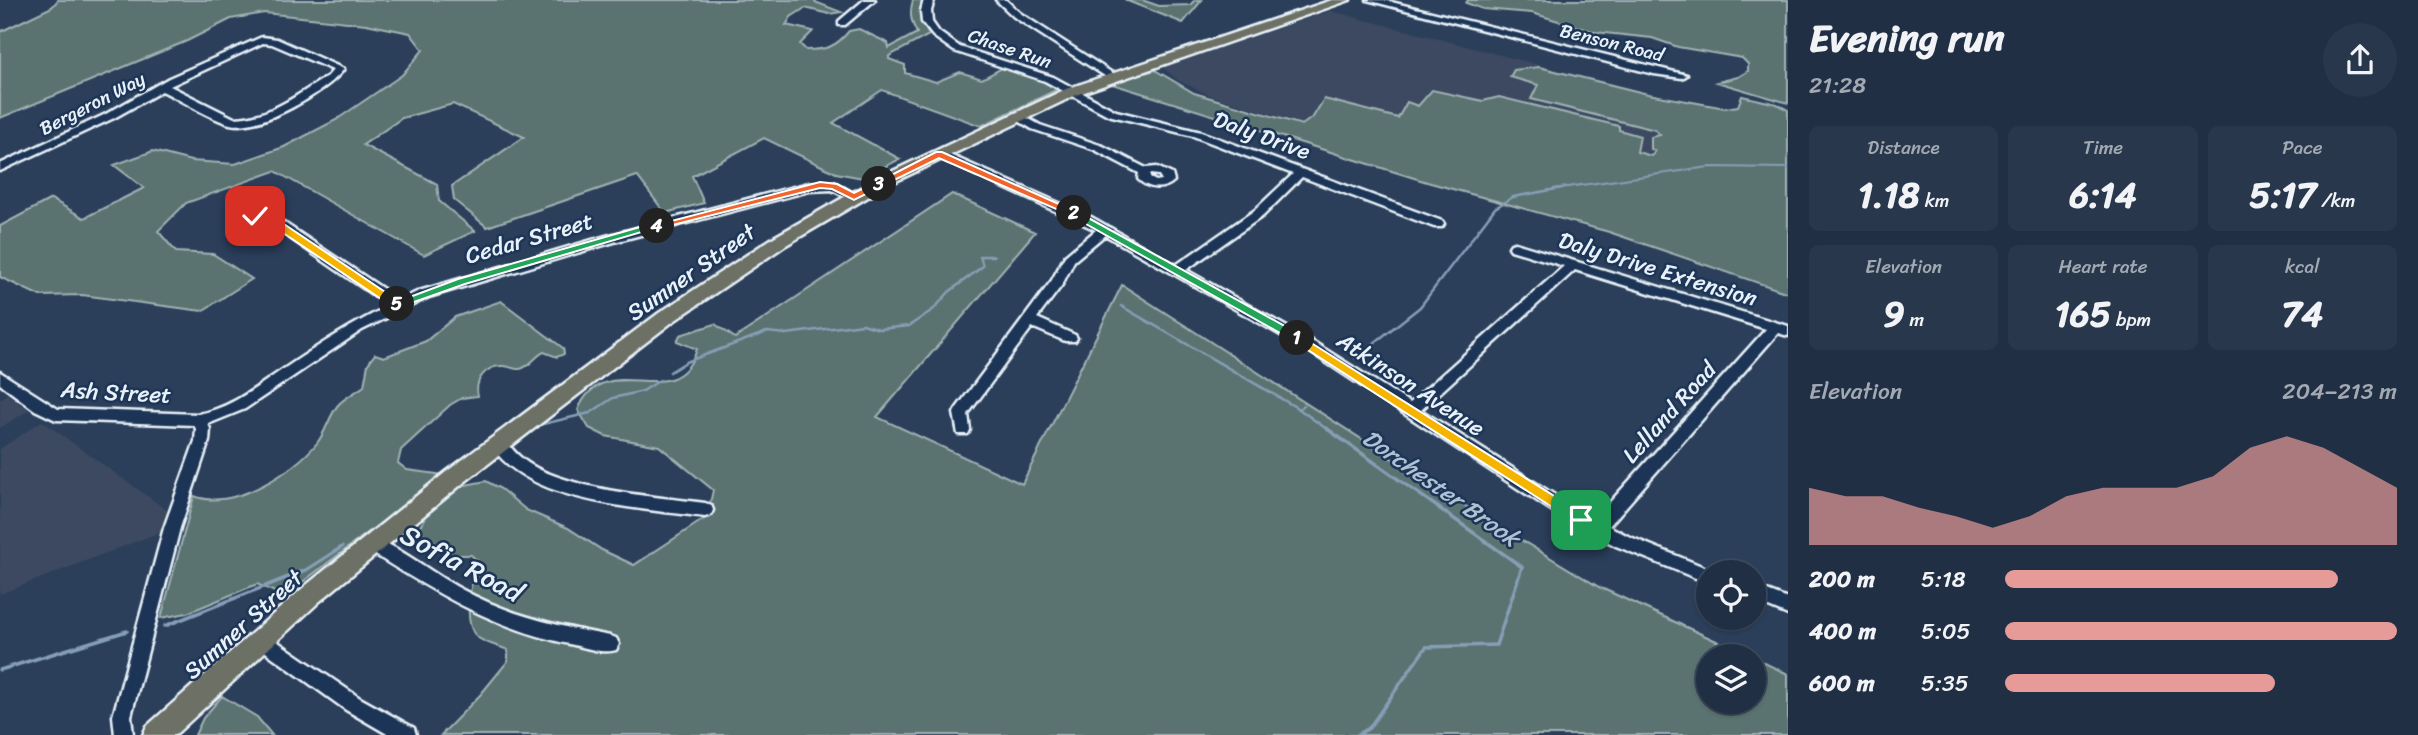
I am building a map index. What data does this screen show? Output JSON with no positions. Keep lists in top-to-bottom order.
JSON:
{
  "streets": {
    "main road": ["Sumner Street"],
    "street": [
      "Benson Road",
      "Chase Run",
      "Bergeron Way",
      "Daly Drive",
      "Cedar Street",
      "Daly Drive Extension",
      "Atkinson Avenue",
      "Ash Street",
      "Lelland Road",
      "Sofia Road"
    ]
  },
  "crossings": [
    ["Chase Run", "Daly Drive"],
    ["Chase Run", "Sumner Street"],
    ["Daly Drive", "Sumner Street"],
    ["Cedar Street", "Sumner Street"],
    ["Cedar Street", "Ash Street"],
    ["Daly Drive Extension", "Lelland Road"],
    ["Sumner Street", "Atkinson Avenue"],
    ["Sumner Street", "Sofia Road"],
    ["Atkinson Avenue", "Lelland Road"]
  ],
  "water": ["Dorchester Brook"],
  "page": {
    "heading": ["Evening run", "21:28"],
    "stats": [
      ["Distance", "1.18 km"],
      ["Time", "6:14"],
      ["Pace", "5:17 /km"],
      ["Elevation", "9 m"],
      ["Heart rate", "165 bpm"],
      ["kcal", "74"]
    ],
    "pins": [
      "3",
      "2",
      "4",
      "5",
      "1"
    ],
    "chart": ["Elevation", "204–213 m"],
    "list": [
      {
        "name": "200 m",
        "note": "5:18"
      },
      {
        "name": "400 m",
        "note": "5:05"
      },
      {
        "name": "600 m",
        "note": "5:35"
      }
    ]
  }
}
